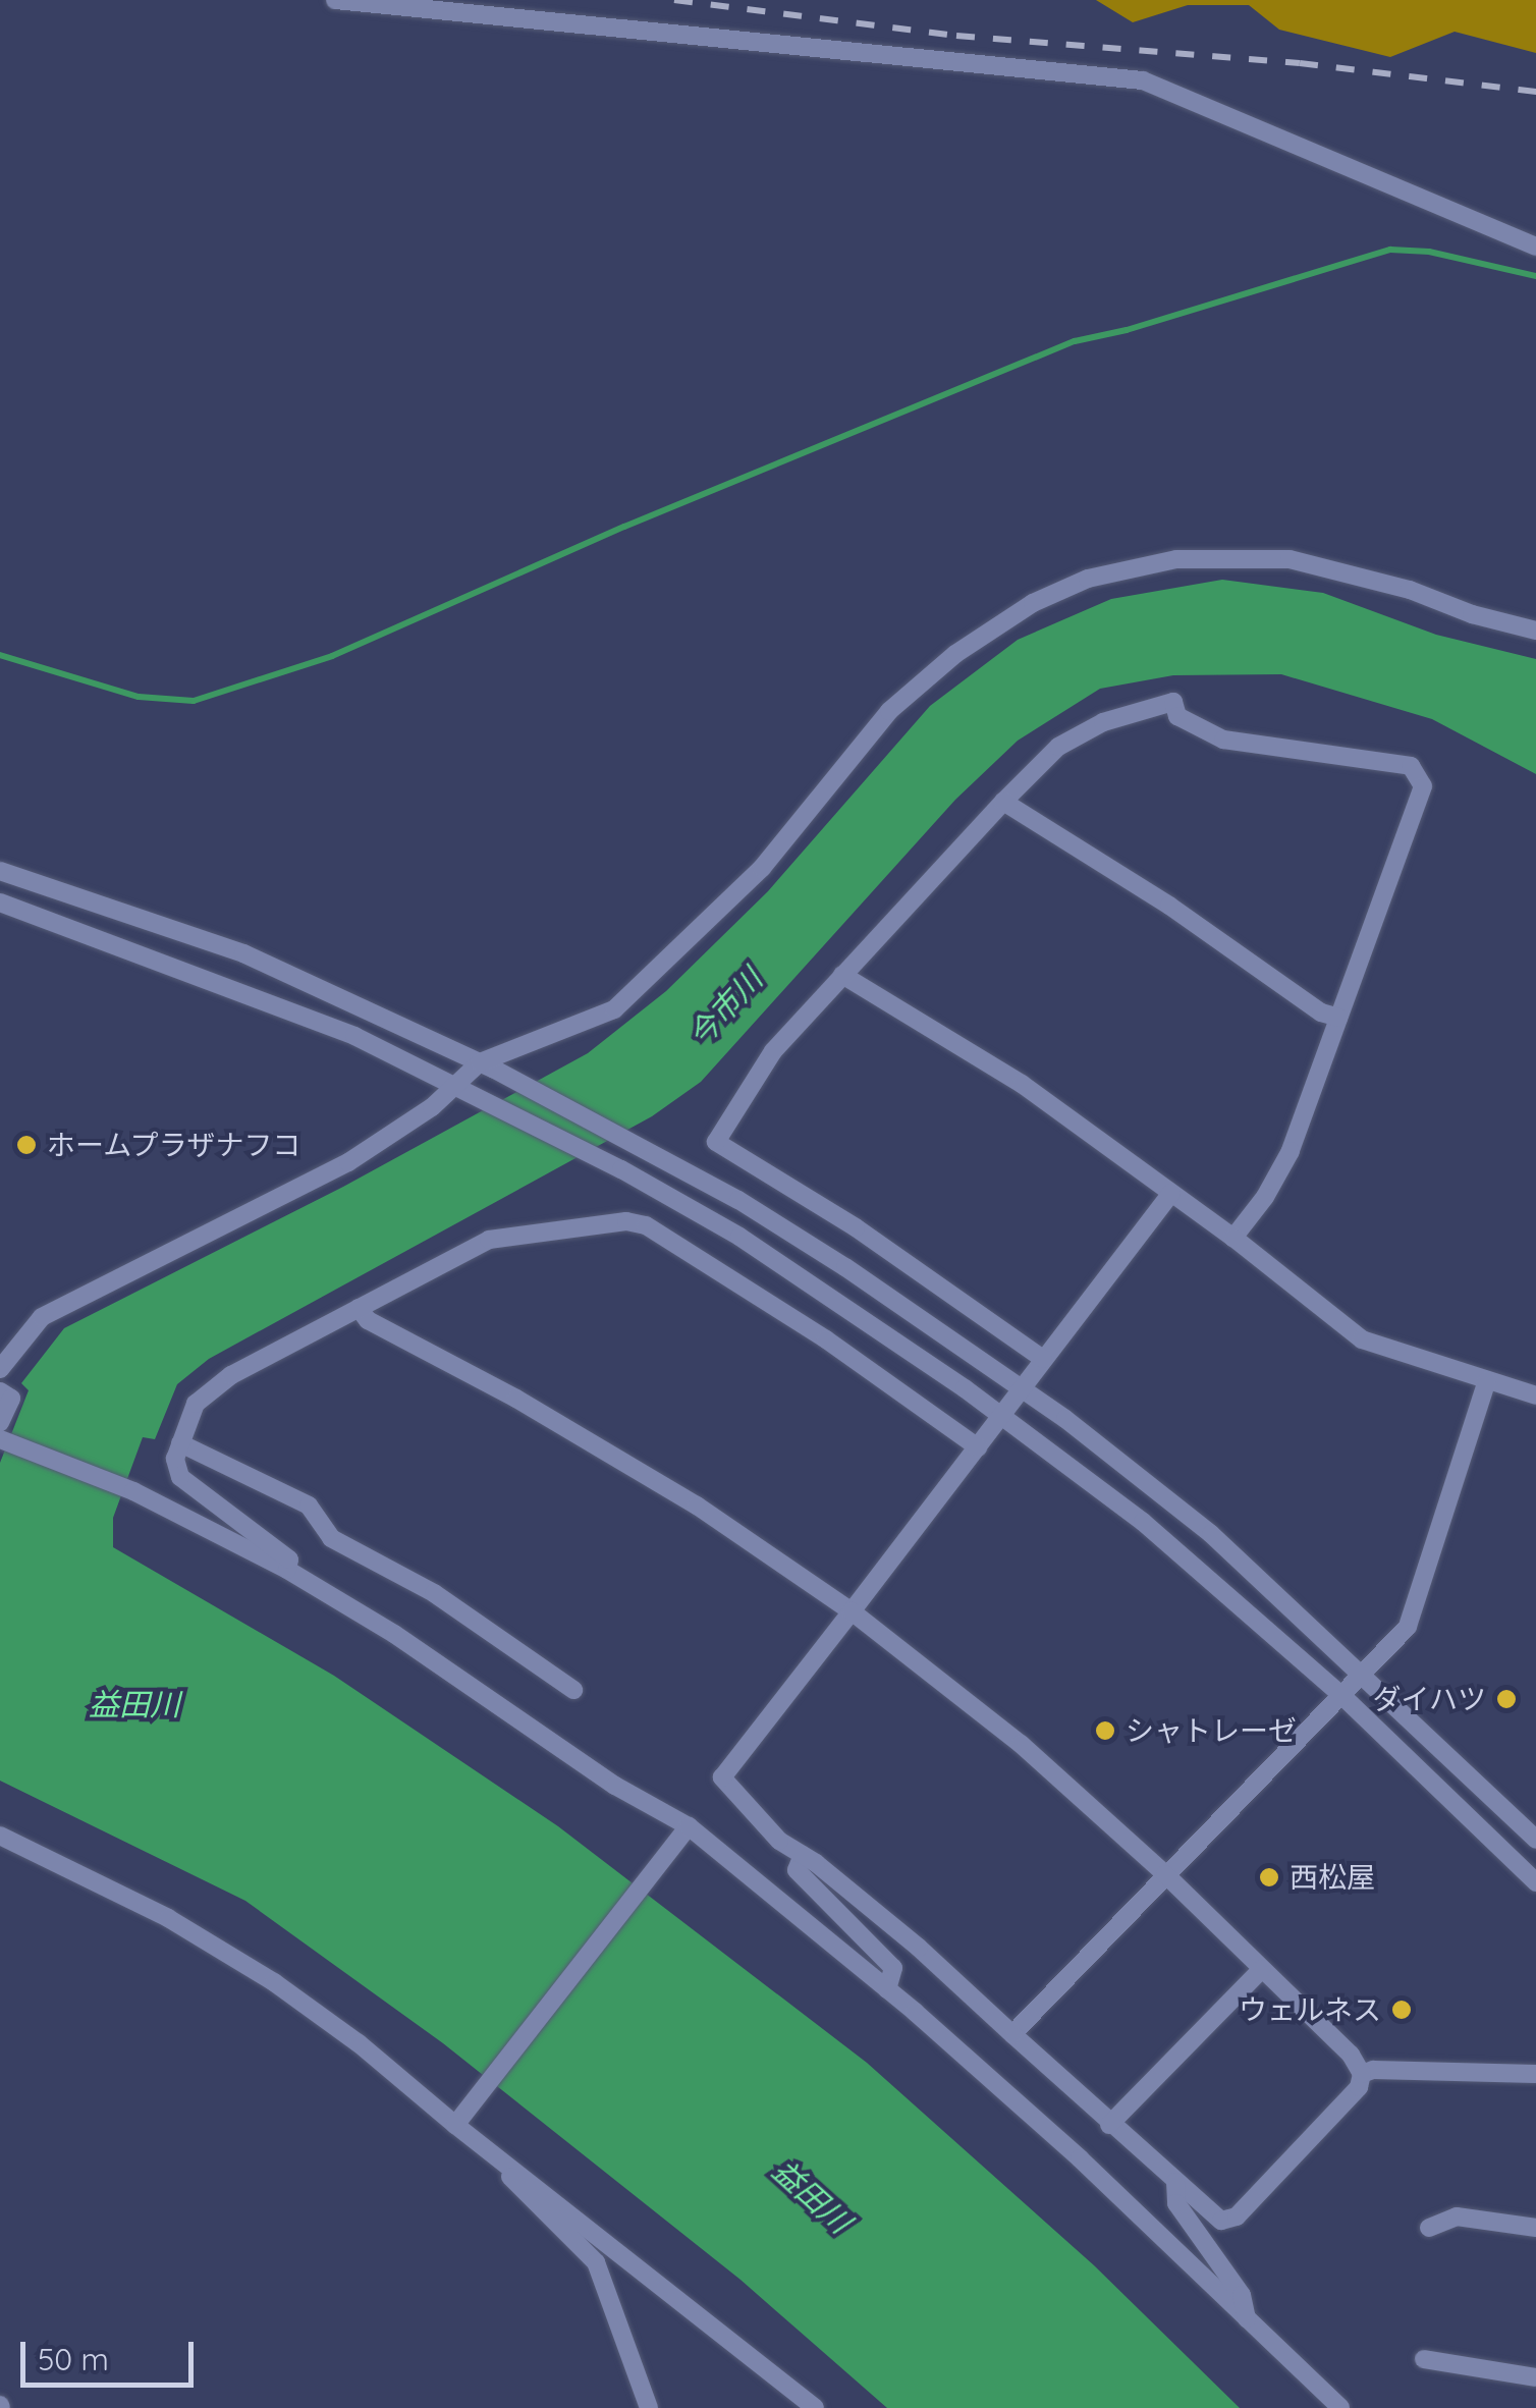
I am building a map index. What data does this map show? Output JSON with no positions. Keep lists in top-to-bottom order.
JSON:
{
  "water": ["今市川", "益田川"],
  "places": [
    "ホームプラザナフコ",
    "ダイハツ",
    "シャトレーゼ",
    "西松屋",
    "ウェルネス"
  ],
  "scale_bar": "50 m"
}
